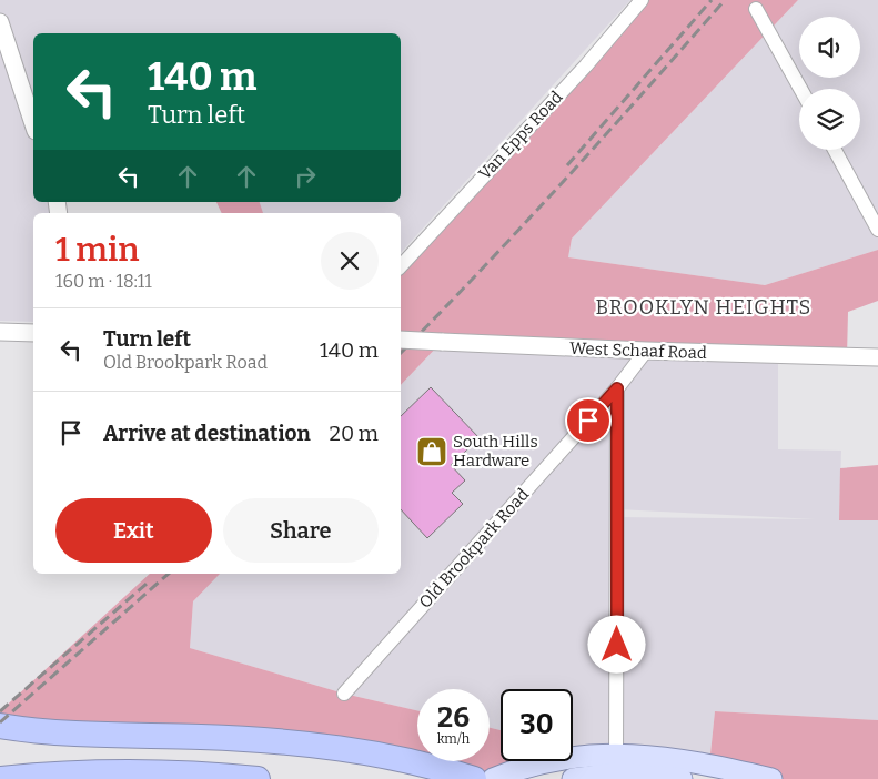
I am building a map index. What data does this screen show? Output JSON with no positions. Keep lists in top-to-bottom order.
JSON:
{
  "streets": {
    "street": ["Van Epps Road", "West Schaaf Road", "Old Brookpark Road"]
  },
  "crossings": [
    ["West Schaaf Road", "Old Brookpark Road"]
  ],
  "districts": ["BROOKLYN HEIGHTS"],
  "places": {
    "shop": ["South Hills Hardware"]
  },
  "page": {
    "turn": ["140 m", "Turn left"],
    "heading": ["1 min", "160 m · 18:11"],
    "list": [
      {
        "name": "Turn left",
        "note": "Old Brookpark Road",
        "value": "140 m"
      },
      {
        "name": "Arrive at destination",
        "value": "20 m"
      }
    ],
    "buttons": ["Exit", "Share"],
    "speed": "26 km/h",
    "limit": "30"
  }
}
